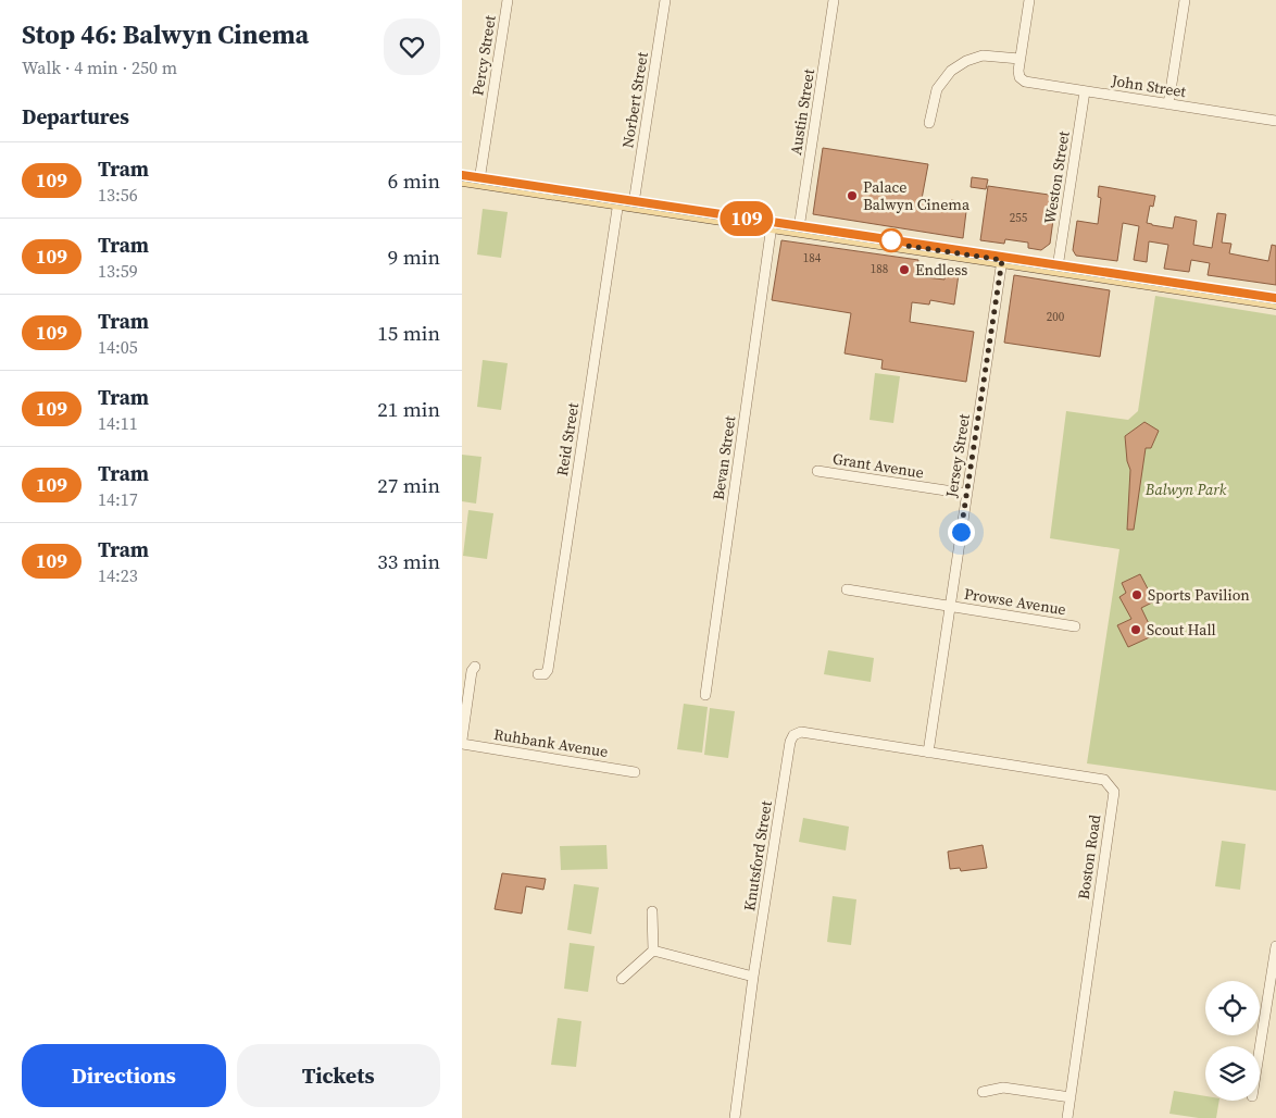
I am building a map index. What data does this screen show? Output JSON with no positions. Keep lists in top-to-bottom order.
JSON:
{
  "streets": {
    "street": [
      "Percy Street",
      "John Street",
      "Norbert Street",
      "Austin Street",
      "Weston Street",
      "Reid Street",
      "Jersey Street",
      "Bevan Street",
      "Grant Avenue",
      "Prowse Avenue",
      "Ruhbank Avenue",
      "Knutsford Street",
      "Boston Road"
    ]
  },
  "crossings": [
    ["John Street", "Weston Street"],
    ["Jersey Street", "Grant Avenue"],
    ["Jersey Street", "Prowse Avenue"],
    ["Jersey Street", "Knutsford Street"],
    ["Jersey Street", "Boston Road"],
    ["Knutsford Street", "Boston Road"]
  ],
  "parks": ["Balwyn Park"],
  "places": [
    "Palace Balwyn Cinema",
    "Endless",
    "Sports Pavilion",
    "Scout Hall"
  ],
  "lines": ["tram line 109"],
  "house_numbers": [
    "255",
    "184",
    "188",
    "200"
  ],
  "page": {
    "heading": [
      ["Stop 46: Balwyn Cinema", "Walk · 4 min · 250 m"],
      "Departures"
    ],
    "on_map": "109",
    "list": [
      {
        "mark": "109",
        "name": "Tram",
        "note": "13:56",
        "value": "6 min"
      },
      {
        "mark": "109",
        "name": "Tram",
        "note": "13:59",
        "value": "9 min"
      },
      {
        "mark": "109",
        "name": "Tram",
        "note": "14:05",
        "value": "15 min"
      },
      {
        "mark": "109",
        "name": "Tram",
        "note": "14:11",
        "value": "21 min"
      },
      {
        "mark": "109",
        "name": "Tram",
        "note": "14:17",
        "value": "27 min"
      },
      {
        "mark": "109",
        "name": "Tram",
        "note": "14:23",
        "value": "33 min"
      }
    ],
    "buttons": ["Directions", "Tickets"]
  }
}
